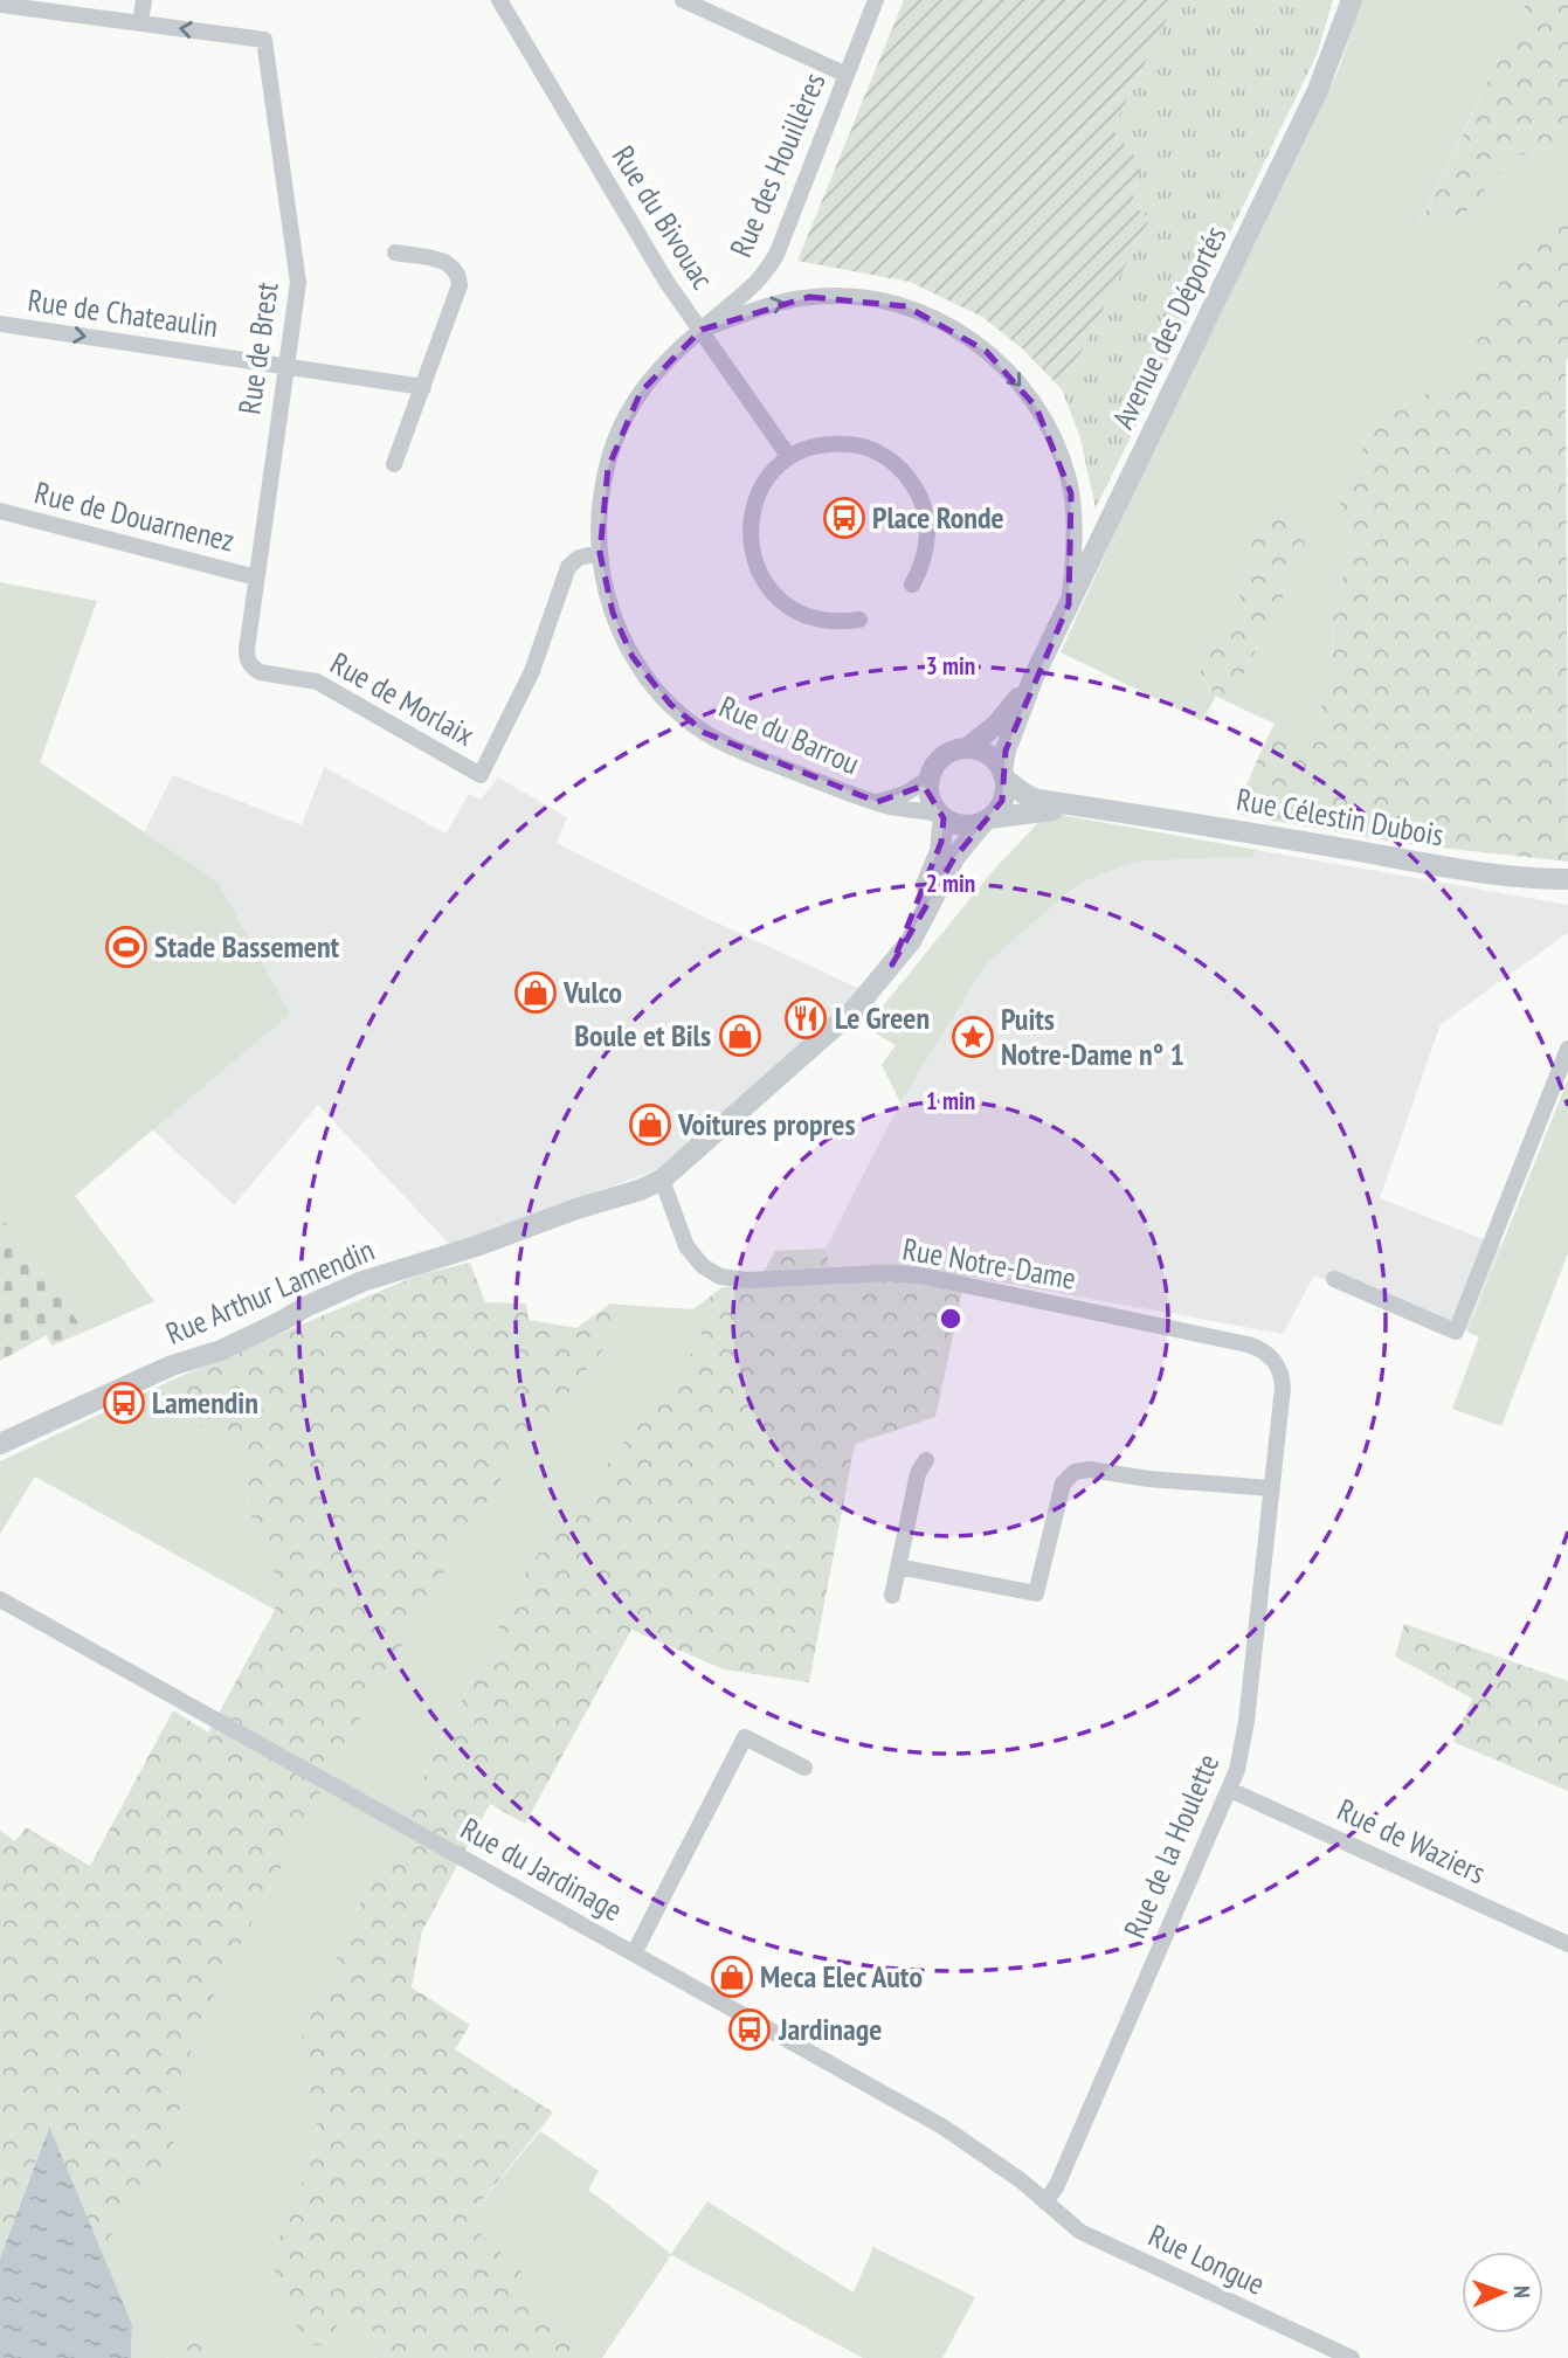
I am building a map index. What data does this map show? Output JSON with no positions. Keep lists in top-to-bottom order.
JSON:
{
  "streets": {
    "street": [
      "Rue des Houillères",
      "Rue du Bivouac",
      "Rue de Chateaulin",
      "Avenue des Déportés",
      "Rue de Brest",
      "Rue de Douarnenez",
      "Rue de Morlaix",
      "Rue du Barrou",
      "Rue Célestin Dubois",
      "Rue Notre-Dame",
      "Rue Arthur Lamendin",
      "Rue de Waziers",
      "Rue de la Houlette",
      "Rue du Jardinage",
      "Rue Longue"
    ]
  },
  "crossings": [
    ["Rue des Houillères", "Rue du Bivouac"],
    ["Rue des Houillères", "Rue du Barrou"],
    ["Rue du Bivouac", "Rue du Barrou"],
    ["Rue de Chateaulin", "Rue de Brest"],
    ["Avenue des Déportés", "Rue du Barrou"],
    ["Avenue des Déportés", "Rue Célestin Dubois"],
    ["Rue de Brest", "Rue de Douarnenez"],
    ["Rue de Brest", "Rue de Morlaix"],
    ["Rue de Morlaix", "Rue du Barrou"],
    ["Rue du Barrou", "Rue Célestin Dubois"],
    ["Rue Notre-Dame", "Rue Arthur Lamendin"],
    ["Rue Notre-Dame", "Rue de la Houlette"],
    ["Rue de Waziers", "Rue de la Houlette"],
    ["Rue de la Houlette", "Rue du Jardinage"],
    ["Rue de la Houlette", "Rue Longue"],
    ["Rue du Jardinage", "Rue Longue"]
  ],
  "one_way": ["Rue de Chateaulin", "Rue de Brest"],
  "places": {
    "bus stop": ["Place Ronde", "Lamendin", "Jardinage"],
    "sports": ["Stade Bassement"],
    "shop": [
      "Vulco",
      "Boule et Bils",
      "Voitures propres",
      "Meca Elec Auto"
    ],
    "restaurant": ["Le Green"],
    "place": ["Puits Notre-Dame n° 1"]
  },
  "north": "right",
  "rings": ["3 min", "2 min", "1 min"]
}
